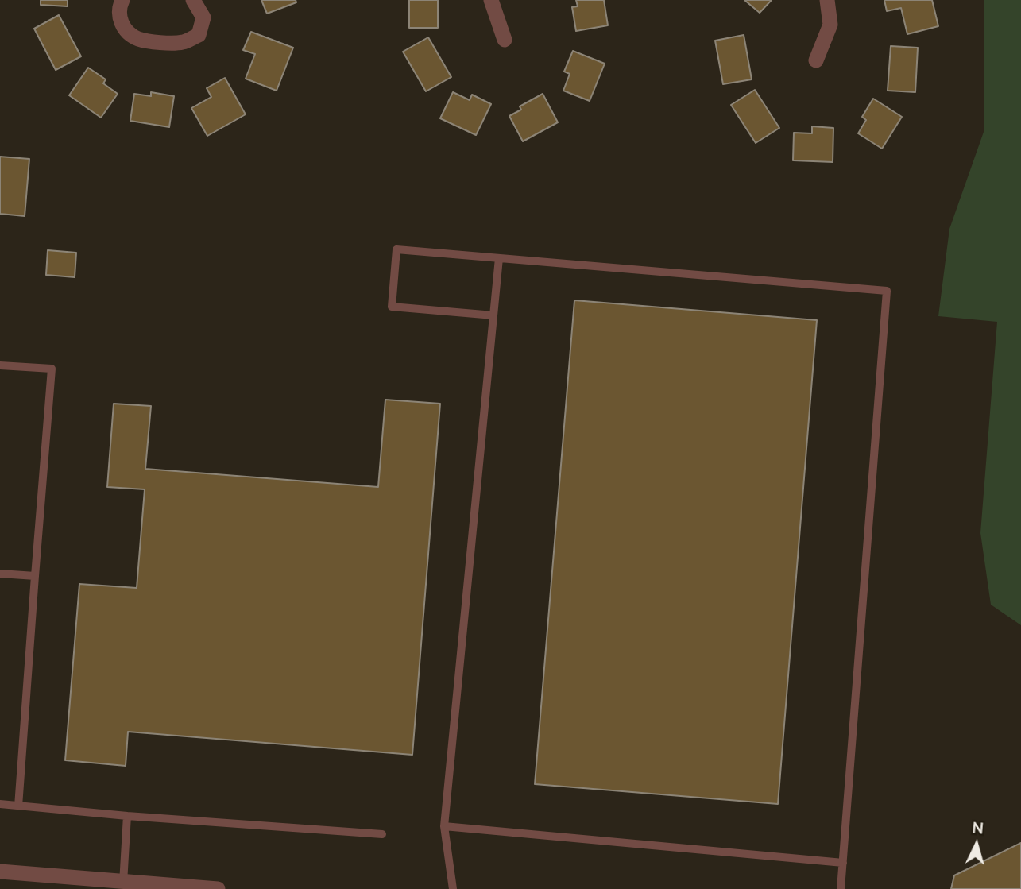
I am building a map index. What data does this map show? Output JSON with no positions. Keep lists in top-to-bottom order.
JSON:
{
  "north": "top"
}
